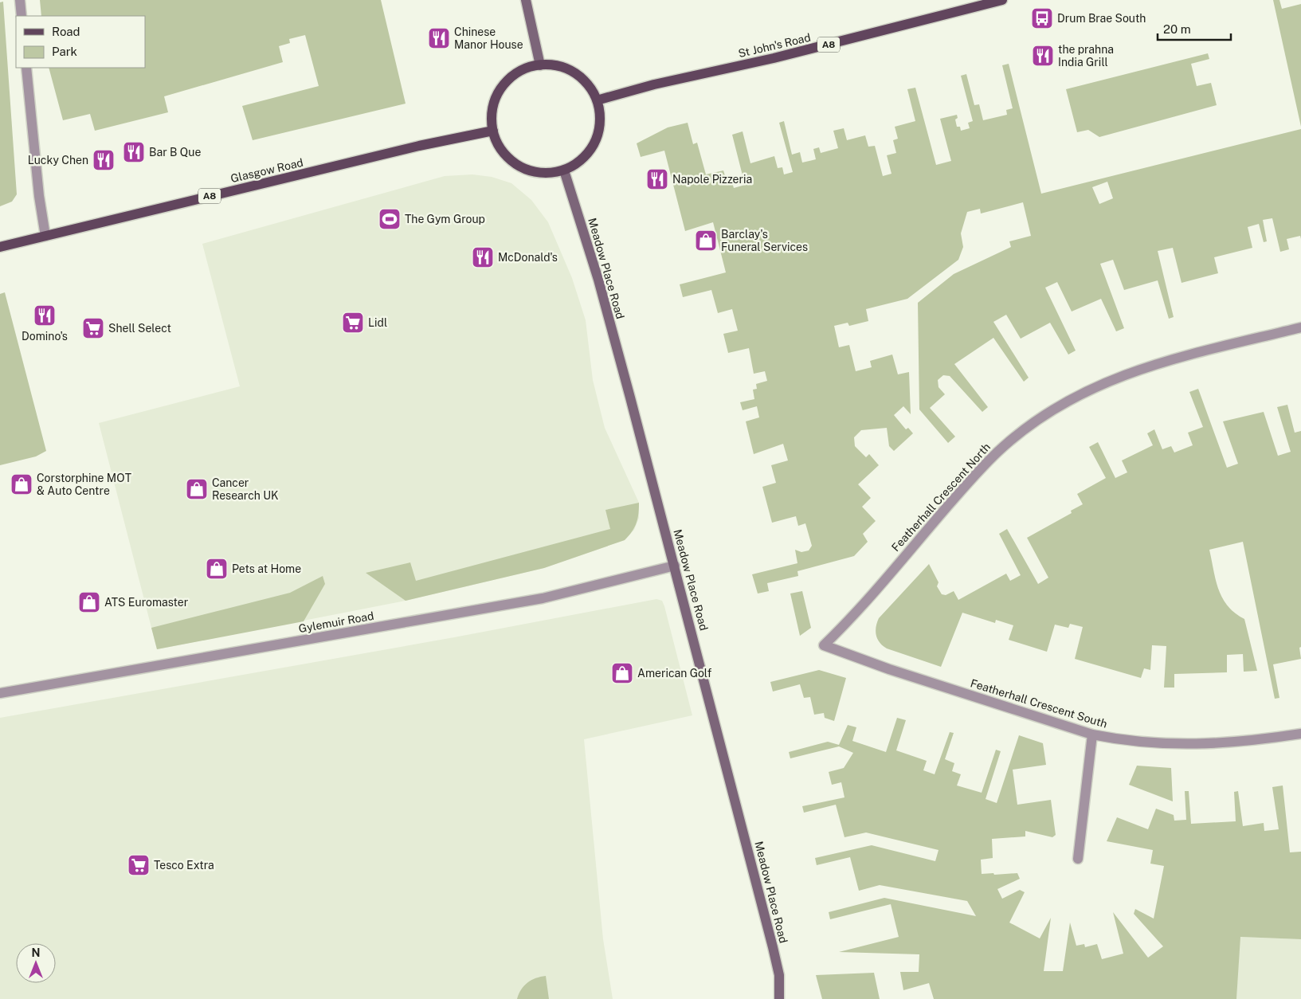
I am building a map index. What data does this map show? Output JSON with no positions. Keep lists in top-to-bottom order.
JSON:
{
  "streets": {
    "main road": [
      "A8",
      "St John's Road",
      "Glasgow Road",
      "Meadow Place Road"
    ],
    "street": ["Featherhall Crescent North", "Gylemuir Road", "Featherhall Crescent South"]
  },
  "crossings": [
    ["St John's Road", "Glasgow Road"],
    ["St John's Road", "Meadow Place Road"],
    ["Glasgow Road", "Meadow Place Road"],
    ["Meadow Place Road", "Gylemuir Road"],
    ["Featherhall Crescent North", "Featherhall Crescent South"]
  ],
  "places": {
    "bus stop": ["Drum Brae South"],
    "restaurant": [
      "Chinese Manor House",
      "the prahna India Grill",
      "Bar B Que",
      "Lucky Chen",
      "Napole Pizzeria",
      "McDonald's",
      "Domino's"
    ],
    "sports": ["The Gym Group"],
    "shop": [
      "Barclay's Funeral Services",
      "Corstorphine MOT & Auto Centre",
      "Cancer Research UK",
      "Pets at Home",
      "ATS Euromaster",
      "American Golf"
    ],
    "supermarket": ["Lidl", "Shell Select", "Tesco Extra"]
  },
  "legend": ["Road", "Park"],
  "scale_bar": "20 m",
  "north": "top"
}
